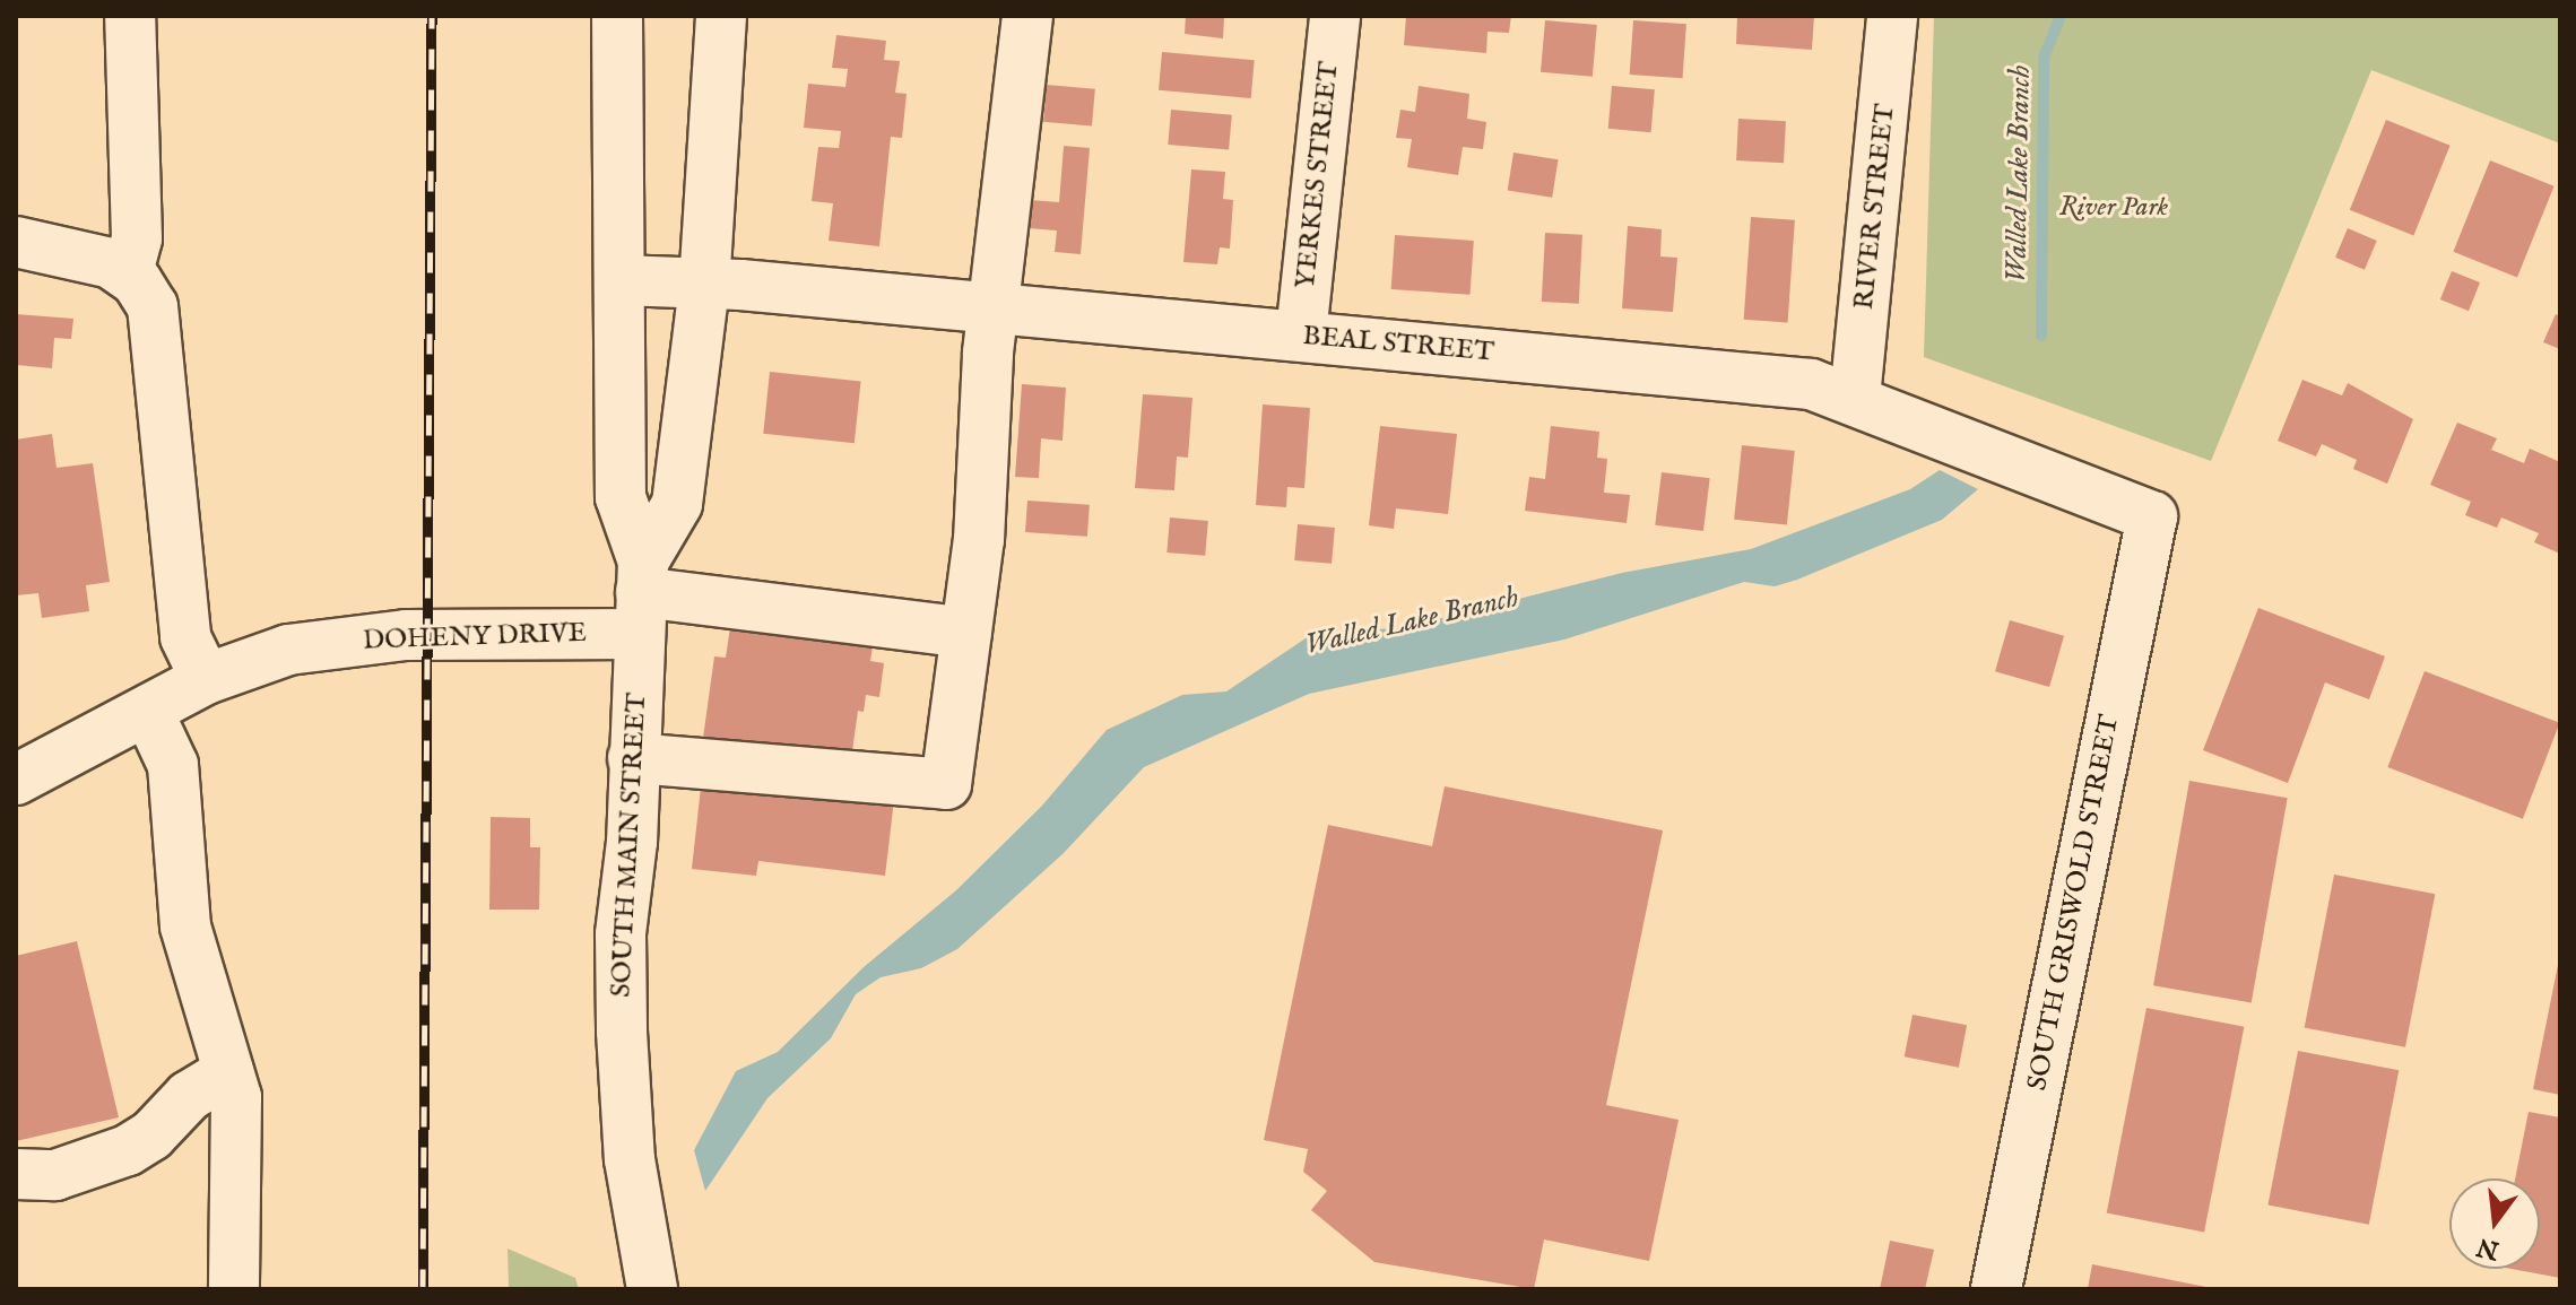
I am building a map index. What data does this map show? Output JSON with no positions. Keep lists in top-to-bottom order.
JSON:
{
  "streets": {
    "street": [
      "YERKES STREET",
      "RIVER STREET",
      "BEAL STREET",
      "DOHENY DRIVE",
      "SOUTH MAIN STREET",
      "SOUTH GRISWOLD STREET"
    ]
  },
  "crossings": [
    ["YERKES STREET", "BEAL STREET"],
    ["RIVER STREET", "BEAL STREET"],
    ["BEAL STREET", "SOUTH MAIN STREET"],
    ["BEAL STREET", "SOUTH GRISWOLD STREET"],
    ["DOHENY DRIVE", "SOUTH MAIN STREET"]
  ],
  "water": ["Walled Lake Branch"],
  "parks": ["River Park"],
  "north": "bottom"
}
